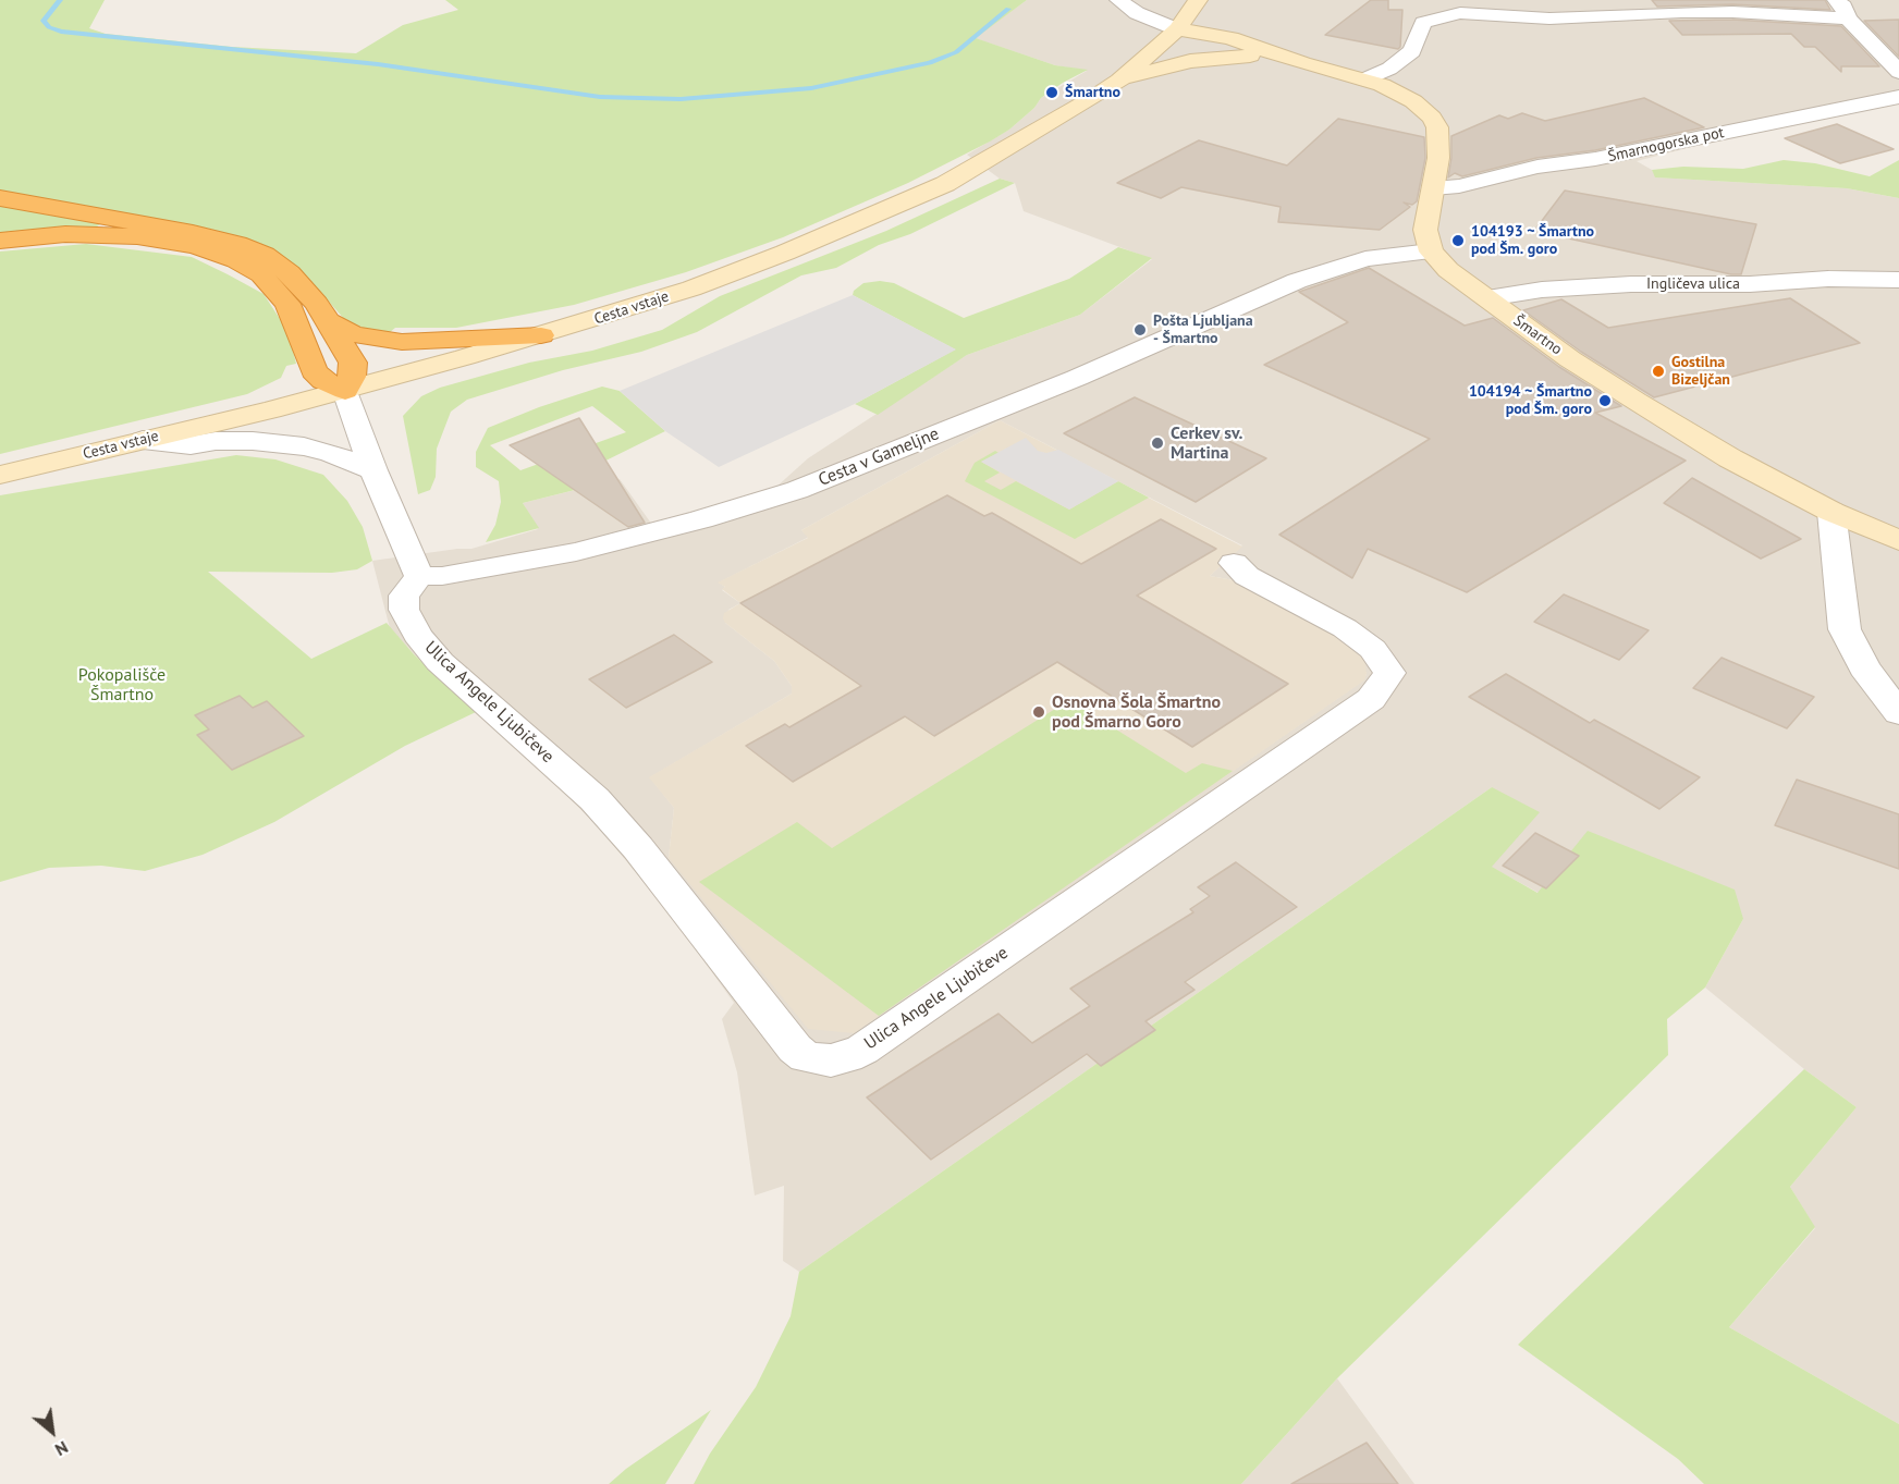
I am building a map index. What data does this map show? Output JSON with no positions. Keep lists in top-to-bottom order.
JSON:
{
  "streets": {
    "main road": ["Cesta vstaje", "Šmartno"],
    "street": [
      "Šmarnogorska pot",
      "Ingličeva ulica",
      "Cesta v Gameljne",
      "Ulica Angele Ljubičeve"
    ]
  },
  "crossings": [
    ["Ingličeva ulica", "Šmartno"],
    ["Šmartno", "Cesta v Gameljne"],
    ["Cesta v Gameljne", "Ulica Angele Ljubičeve"]
  ],
  "parks": ["Pokopališče Šmartno"],
  "places": [
    "Šmartno",
    "104193 ~ Šmartno pod Šm. goro",
    "Pošta Ljubljana - Šmartno",
    "Gostilna Bizeljčan",
    "104194 ~ Šmartno pod Šm. goro",
    "Cerkev sv. Martina",
    "Osnovna Šola Šmartno pod Šmarno Goro"
  ],
  "north": "bottom right"
}
